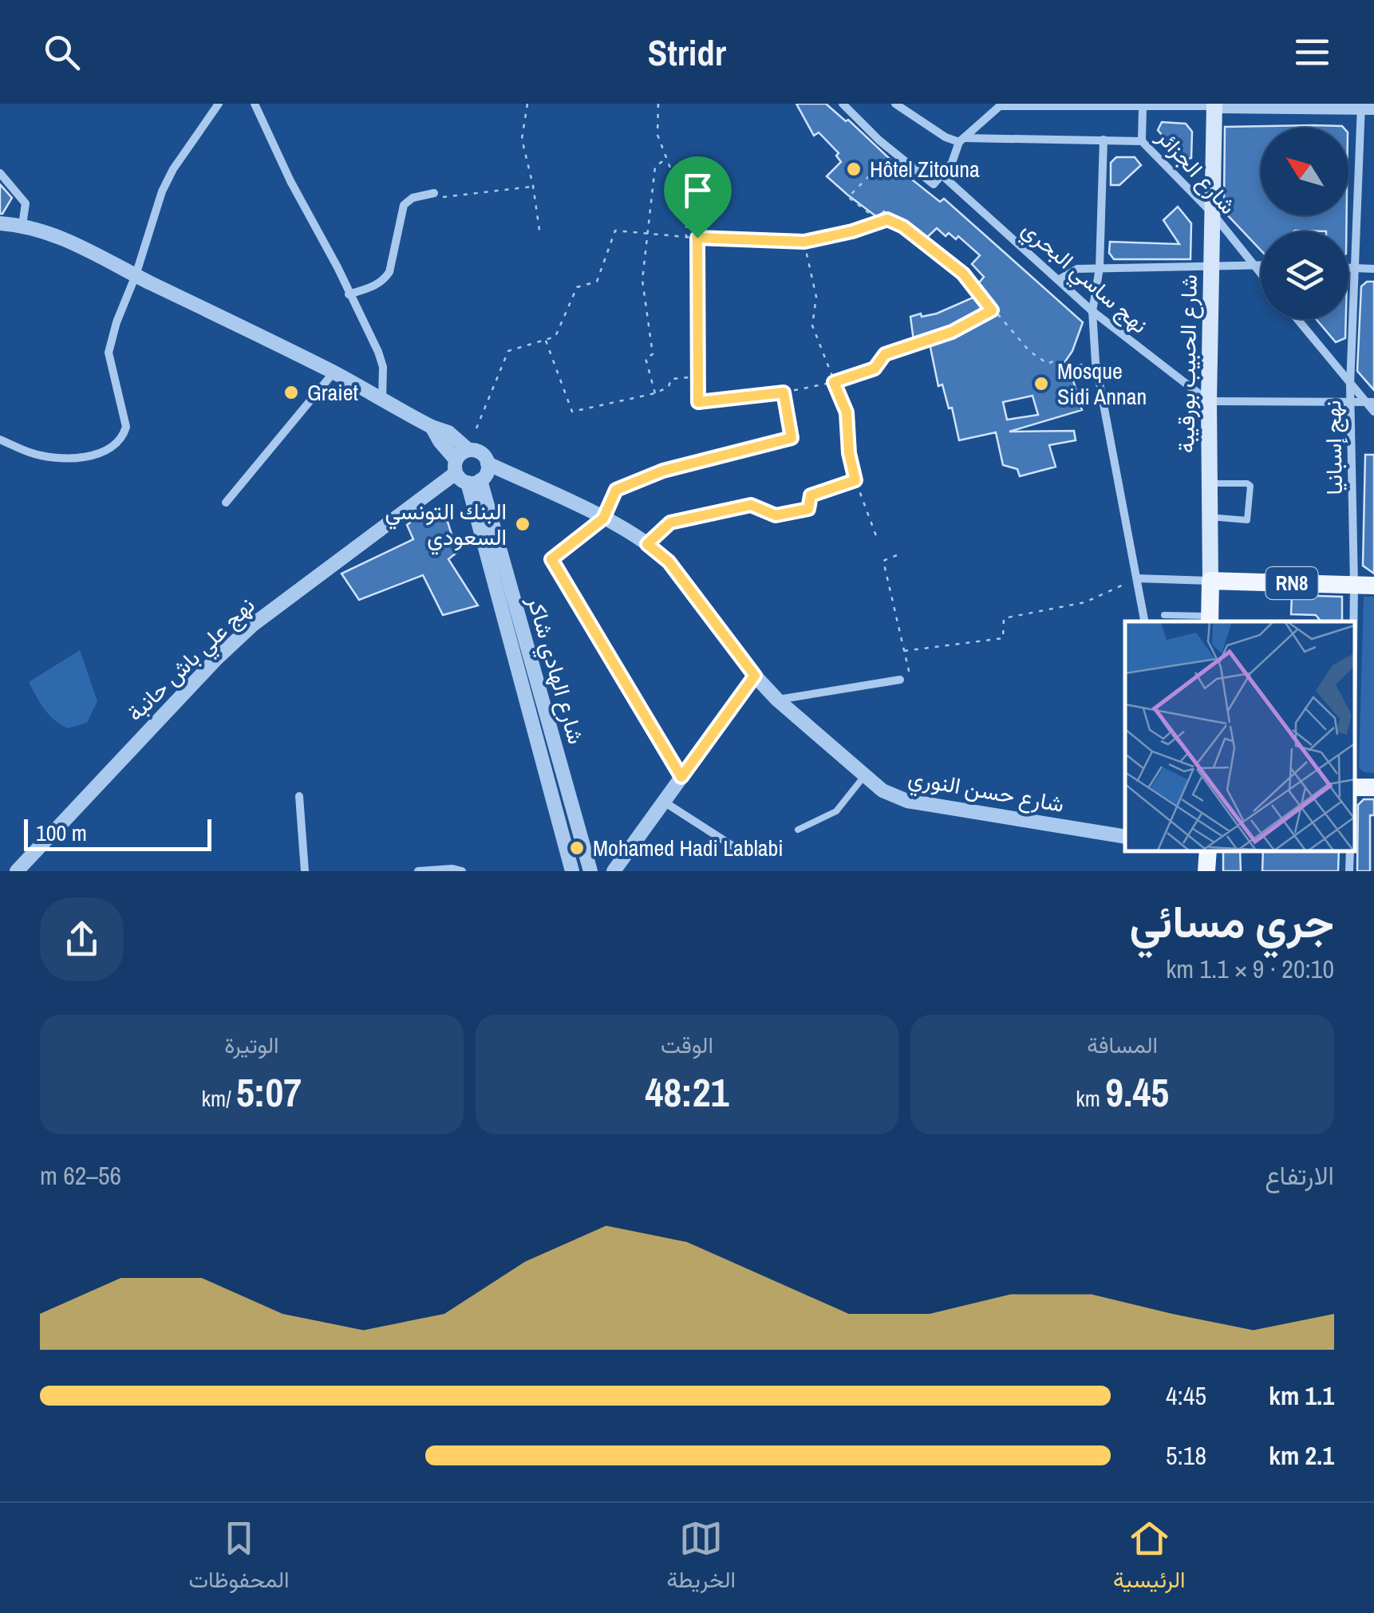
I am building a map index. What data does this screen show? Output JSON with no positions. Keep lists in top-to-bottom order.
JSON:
{
  "streets": {
    "main road": ["شارع الحبيب بورقيبة", "RN8"],
    "street": [
      "شارع الجزائر",
      "نهج ساسي البحري",
      "نهج إسبانيا",
      "نهج علي باش حانبة",
      "شارع الهادي شاكر",
      "شارع حسن النوري"
    ]
  },
  "crossings": [
    ["شارع الجزائر", "شارع الحبيب بورقيبة"],
    ["نهج ساسي البحري", "شارع الحبيب بورقيبة"],
    ["شارع الحبيب بورقيبة", "RN8"],
    ["نهج إسبانيا", "RN8"],
    ["نهج علي باش حانبة", "شارع الهادي شاكر"],
    ["نهج علي باش حانبة", "شارع حسن النوري"],
    ["شارع الهادي شاكر", "شارع حسن النوري"]
  ],
  "places": [
    "Hôtel Zitouna",
    "Mosque Sidi Annan",
    "Graiet",
    "البنك التونسي السعودي",
    "Mohamed Hadi Lablabi"
  ],
  "scale_bar": "100 m",
  "north": "top left",
  "page": {
    "header": "Stridr",
    "scale": "100 m",
    "heading": ["جري مسائي", "20:10 · 9 × 1.1 km"],
    "stats": [
      ["المسافة", "9.45 km"],
      ["الوقت", "48:21"],
      ["الوتيرة", "5:07 /km"]
    ],
    "chart": ["الارتفاع", "56–62 m"],
    "list": [
      {
        "name": "1.1 km",
        "note": "4:45"
      },
      {
        "name": "2.1 km",
        "note": "5:18"
      }
    ],
    "tabs": ["الرئيسية", "الخريطة", "المحفوظات"]
  }
}
